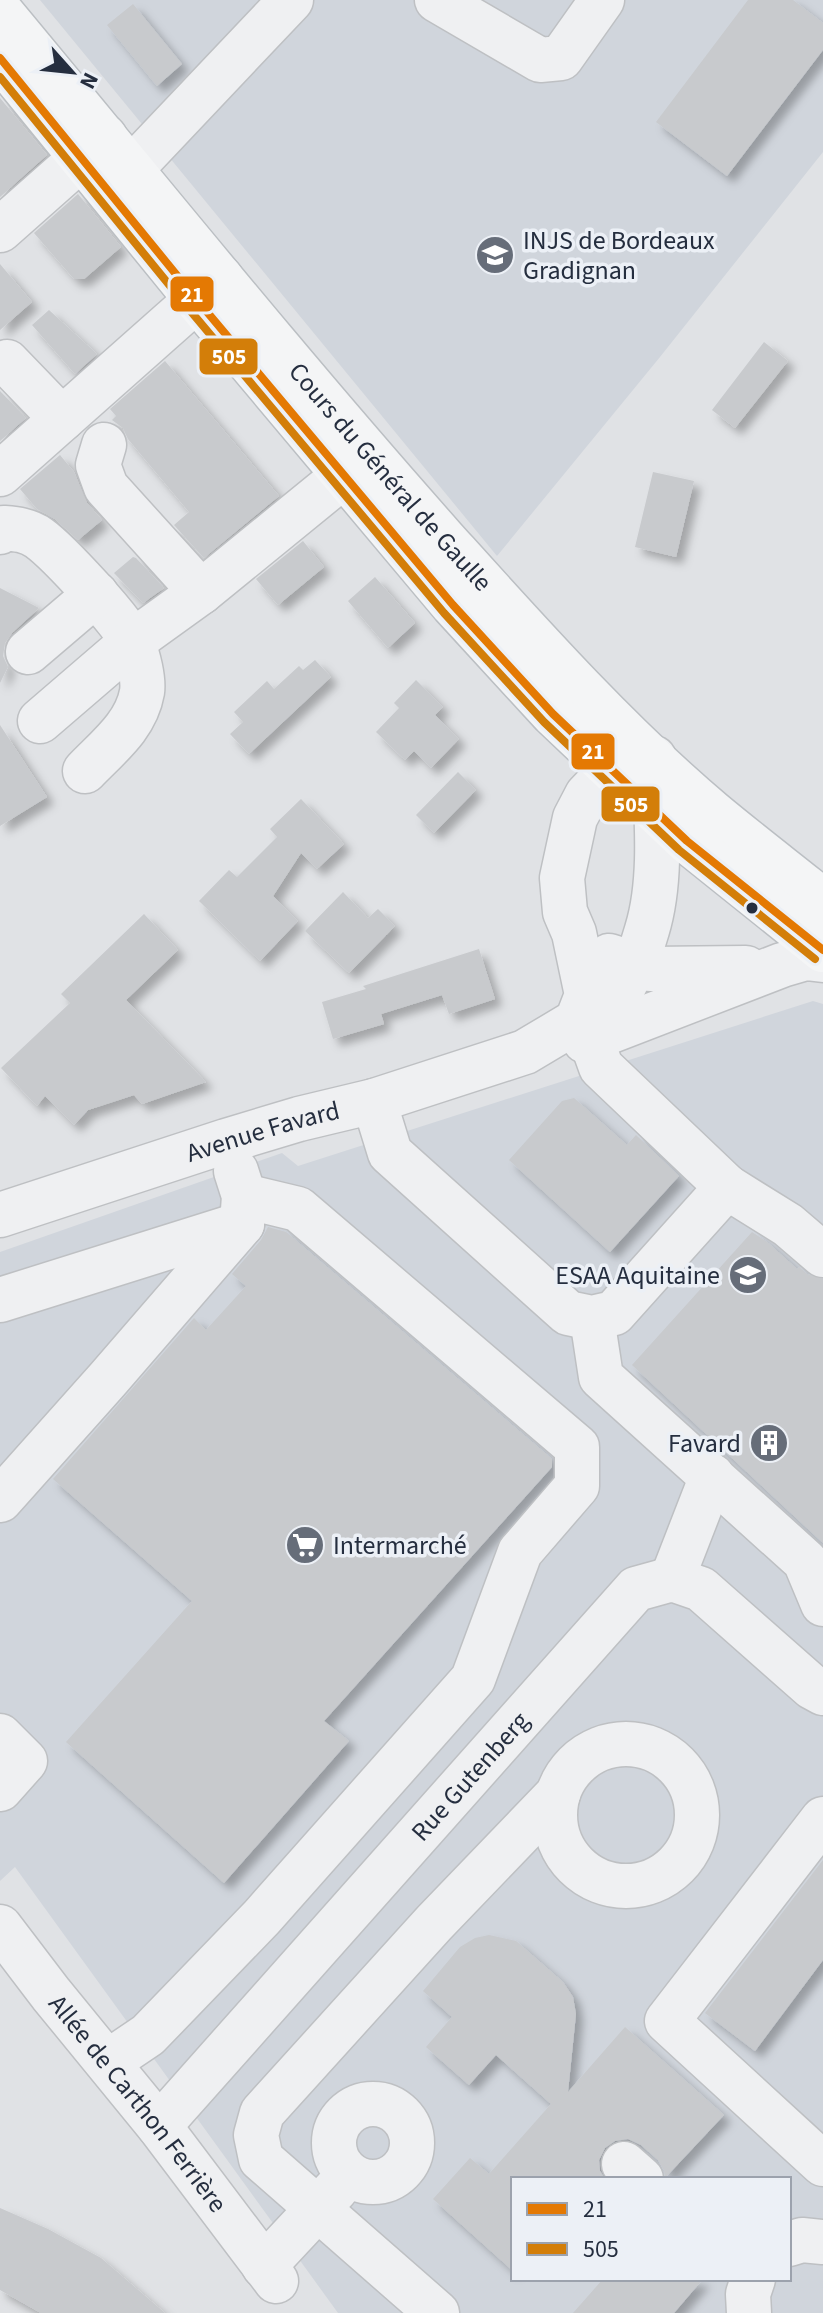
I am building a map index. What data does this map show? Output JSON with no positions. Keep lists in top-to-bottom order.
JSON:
{
  "streets": {
    "main road": ["Cours du Général de Gaulle"],
    "street": ["Avenue Favard", "Rue Gutenberg", "Allée de Carthon Ferrière"]
  },
  "crossings": [
    ["Cours du Général de Gaulle", "Avenue Favard"],
    ["Rue Gutenberg", "Allée de Carthon Ferrière"]
  ],
  "places": {
    "school or university": ["INJS de Bordeaux Gradignan", "ESAA Aquitaine"],
    "building": ["Favard"],
    "supermarket": ["Intermarché"]
  },
  "lines": ["transit line 21", "transit line 505"],
  "legend": ["21", "505"],
  "north": "bottom right"
}
